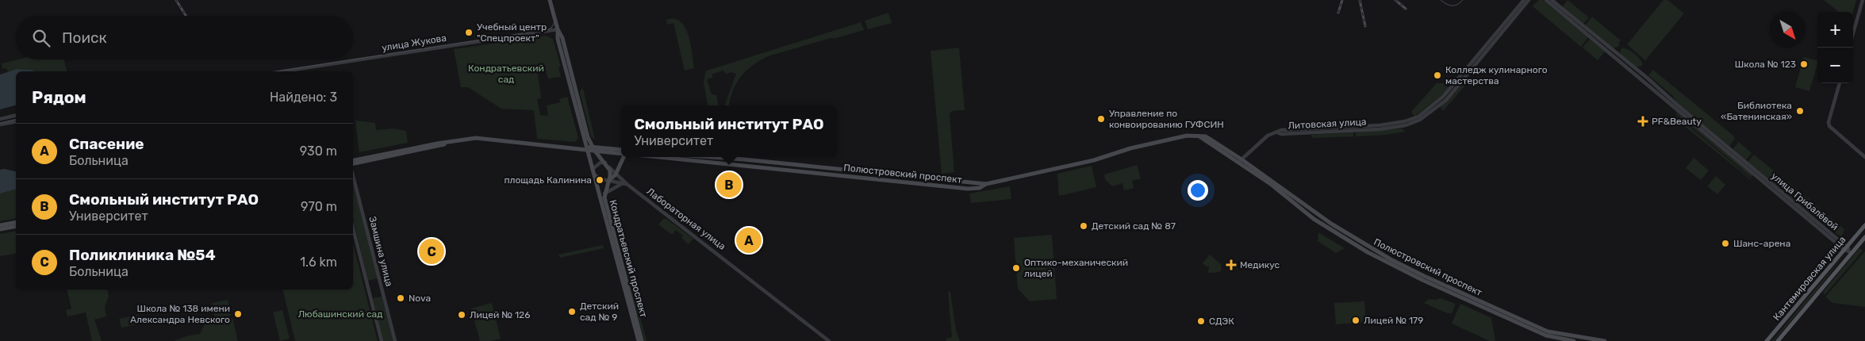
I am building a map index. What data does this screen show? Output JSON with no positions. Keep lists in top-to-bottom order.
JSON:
{
  "streets": {
    "main road": ["Полюстровский проспект", "Кондратьевский проспект", "Кантемировская улица"],
    "street": [
      "улица Жукова",
      "Литовская улица",
      "улица Грибалёвой",
      "Лабораторная улица",
      "Замшина улица"
    ]
  },
  "crossings": [
    ["улица Грибалёвой", "Кантемировская улица"],
    ["Лабораторная улица", "Кондратьевский проспект"]
  ],
  "parks": ["Кондратьевский сад", "Любашинский сад"],
  "places": {
    "other": [
      "Учебный центр \"Спецпроект\"",
      "Школа № 123",
      "Колледж кулинарного мастерства",
      "Библиотека «Батенинская»",
      "Управление по конвоированию ГУФСИН",
      "площадь Калинина",
      "Детский сад № 87",
      "Шанс-арена",
      "Оптико-механический лицей",
      "Nova",
      "Детский сад № 9",
      "Школа № 138 имени Александра Невского",
      "Лицей № 126",
      "Лицей № 179",
      "СДЭК"
    ],
    "health": ["PF&Beauty", "Медикус"]
  },
  "north": "bottom right",
  "page": {
    "map_buttons": ["+", "−"],
    "search": "Поиск",
    "heading": ["Рядом", "Найдено: 3"],
    "popup": ["Смольный институт РАО", "Университет"],
    "list": [
      {
        "mark": "A",
        "name": "Спасение",
        "note": "Больница",
        "value": "930 m"
      },
      {
        "mark": "B",
        "name": "Смольный институт РАО",
        "note": "Университет",
        "value": "970 m"
      },
      {
        "mark": "C",
        "name": "Поликлиника №54",
        "note": "Больница",
        "value": "1.6 km"
      }
    ],
    "pins": ["B", "A", "C"]
  }
}
